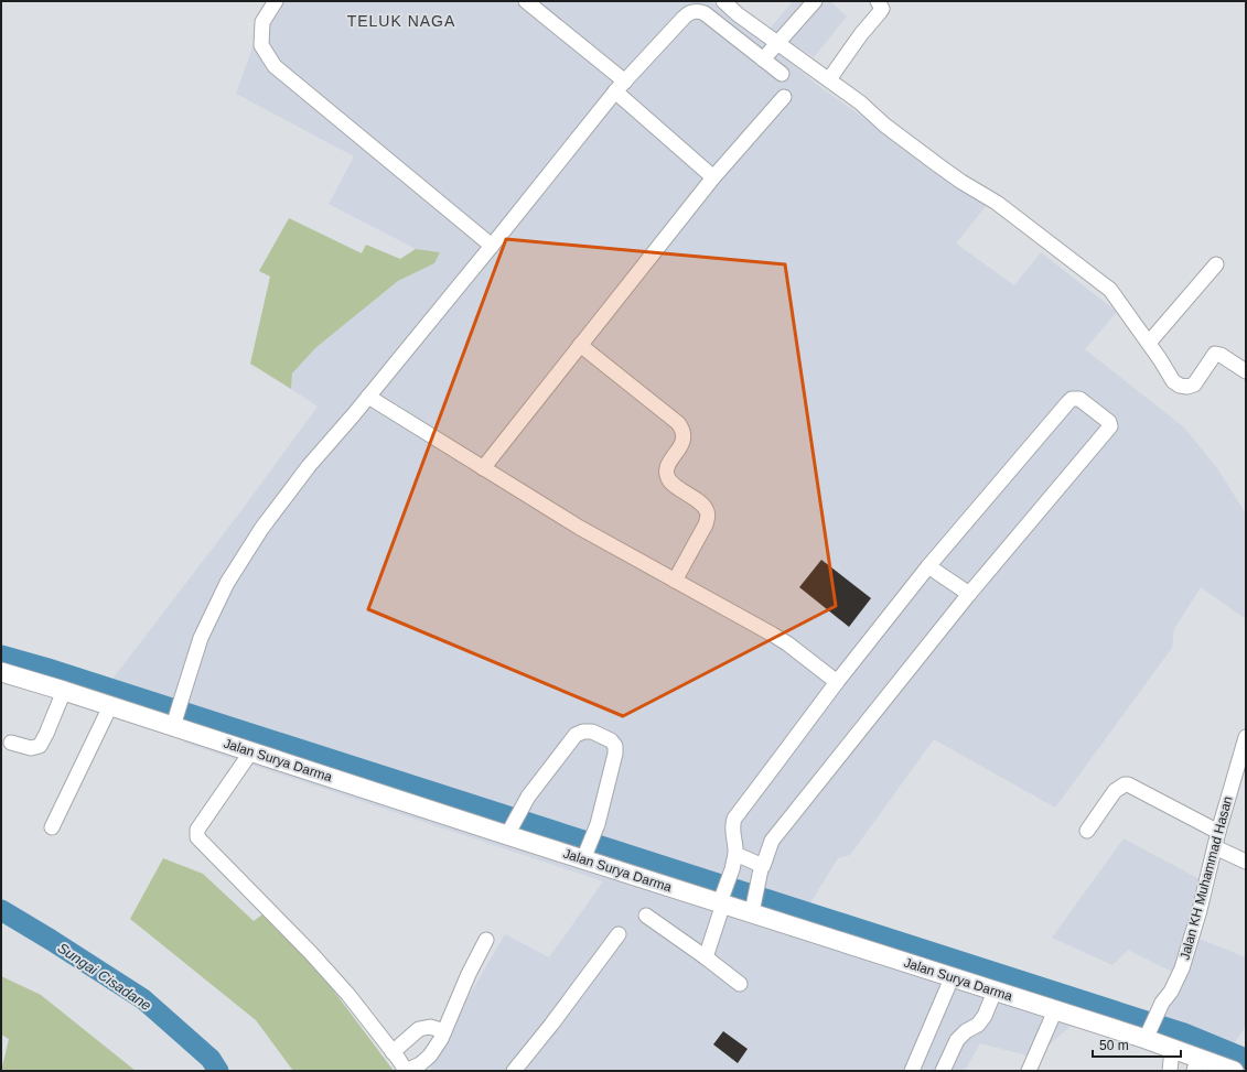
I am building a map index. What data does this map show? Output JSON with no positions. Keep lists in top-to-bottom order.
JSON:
{
  "streets": {
    "main road": ["Jalan Surya Darma"],
    "street": ["Jalan KH Muhammad Hasan"]
  },
  "crossings": [
    ["Jalan Surya Darma", "Jalan KH Muhammad Hasan"]
  ],
  "districts": ["TELUK NAGA"],
  "water": ["Sungai Cisadane"],
  "scale_bar": "50 m"
}
